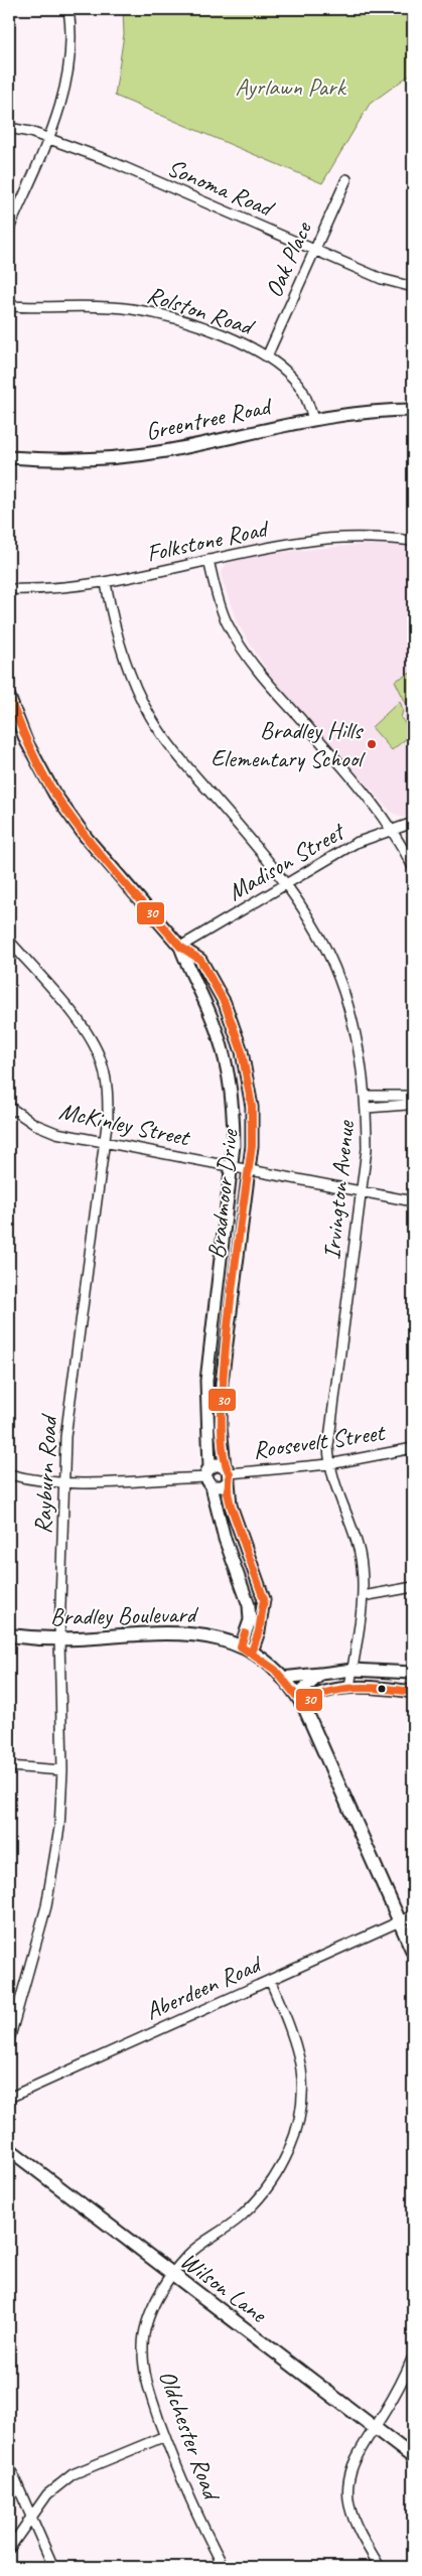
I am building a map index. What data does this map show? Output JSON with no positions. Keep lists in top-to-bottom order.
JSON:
{
  "streets": {
    "main road": ["Bradley Boulevard", "Wilson Lane"],
    "street": [
      "Sonoma Road",
      "Oak Place",
      "Rolston Road",
      "Greentree Road",
      "Folkstone Road",
      "Madison Street",
      "McKinley Street",
      "Irvington Avenue",
      "Bradmoor Drive",
      "Roosevelt Street",
      "Rayburn Road",
      "Aberdeen Road",
      "Oldchester Road"
    ]
  },
  "crossings": [
    ["Sonoma Road", "Oak Place"],
    ["Oak Place", "Rolston Road"],
    ["Rolston Road", "Greentree Road"],
    ["Folkstone Road", "Irvington Avenue"],
    ["Madison Street", "Irvington Avenue"],
    ["Madison Street", "Bradmoor Drive"],
    ["McKinley Street", "Irvington Avenue"],
    ["McKinley Street", "Bradmoor Drive"],
    ["McKinley Street", "Rayburn Road"],
    ["Irvington Avenue", "Roosevelt Street"],
    ["Bradmoor Drive", "Roosevelt Street"],
    ["Bradmoor Drive", "Bradley Boulevard"],
    ["Rayburn Road", "Bradley Boulevard"],
    ["Bradley Boulevard", "Aberdeen Road"],
    ["Aberdeen Road", "Oldchester Road"],
    ["Wilson Lane", "Oldchester Road"]
  ],
  "parks": ["Ayrlawn Park"],
  "places": ["Bradley Hills Elementary School"],
  "lines": ["transit line 30"]
}
